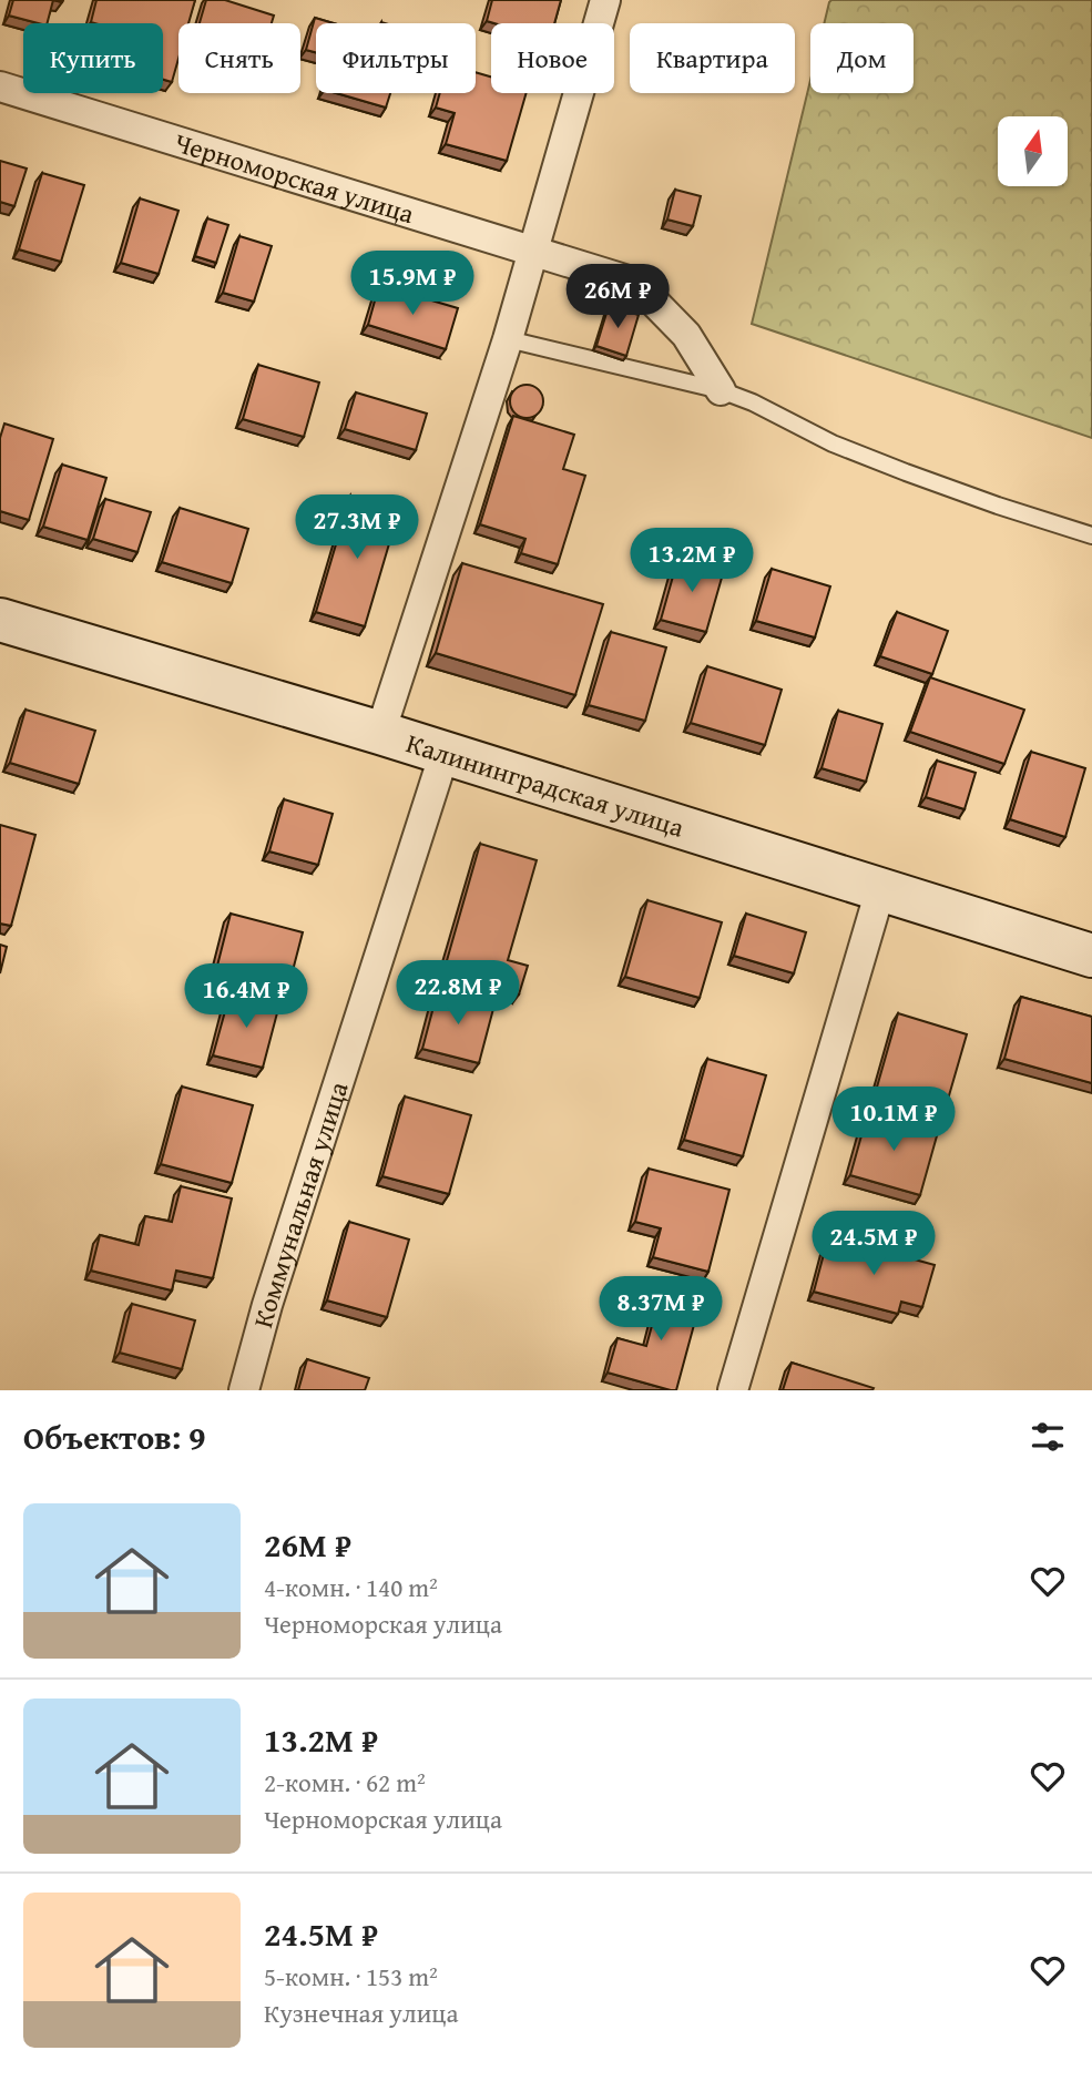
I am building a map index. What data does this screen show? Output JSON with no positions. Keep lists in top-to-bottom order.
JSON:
{
  "streets": {
    "main road": ["Калининградская улица"],
    "street": ["Черноморская улица", "Коммунальная улица"]
  },
  "crossings": [
    ["Калининградская улица", "Коммунальная улица"]
  ],
  "north": "top",
  "page": {
    "chip": [
      "Купить",
      "Снять",
      "Фильтры",
      "Новое",
      "Квартира",
      "Дом"
    ],
    "price": [
      "15.9M ₽",
      "26M ₽",
      "27.3M ₽",
      "13.2M ₽",
      "22.8M ₽",
      "16.4M ₽",
      "10.1M ₽",
      "24.5M ₽",
      "8.37M ₽"
    ],
    "heading": "Объектов: 9",
    "list": [
      {
        "name": "26M ₽",
        "note": "4-комн. · 140 m² · Черноморская улица"
      },
      {
        "name": "13.2M ₽",
        "note": "2-комн. · 62 m² · Черноморская улица"
      },
      {
        "name": "24.5M ₽",
        "note": "5-комн. · 153 m² · Кузнечная улица"
      }
    ]
  }
}
